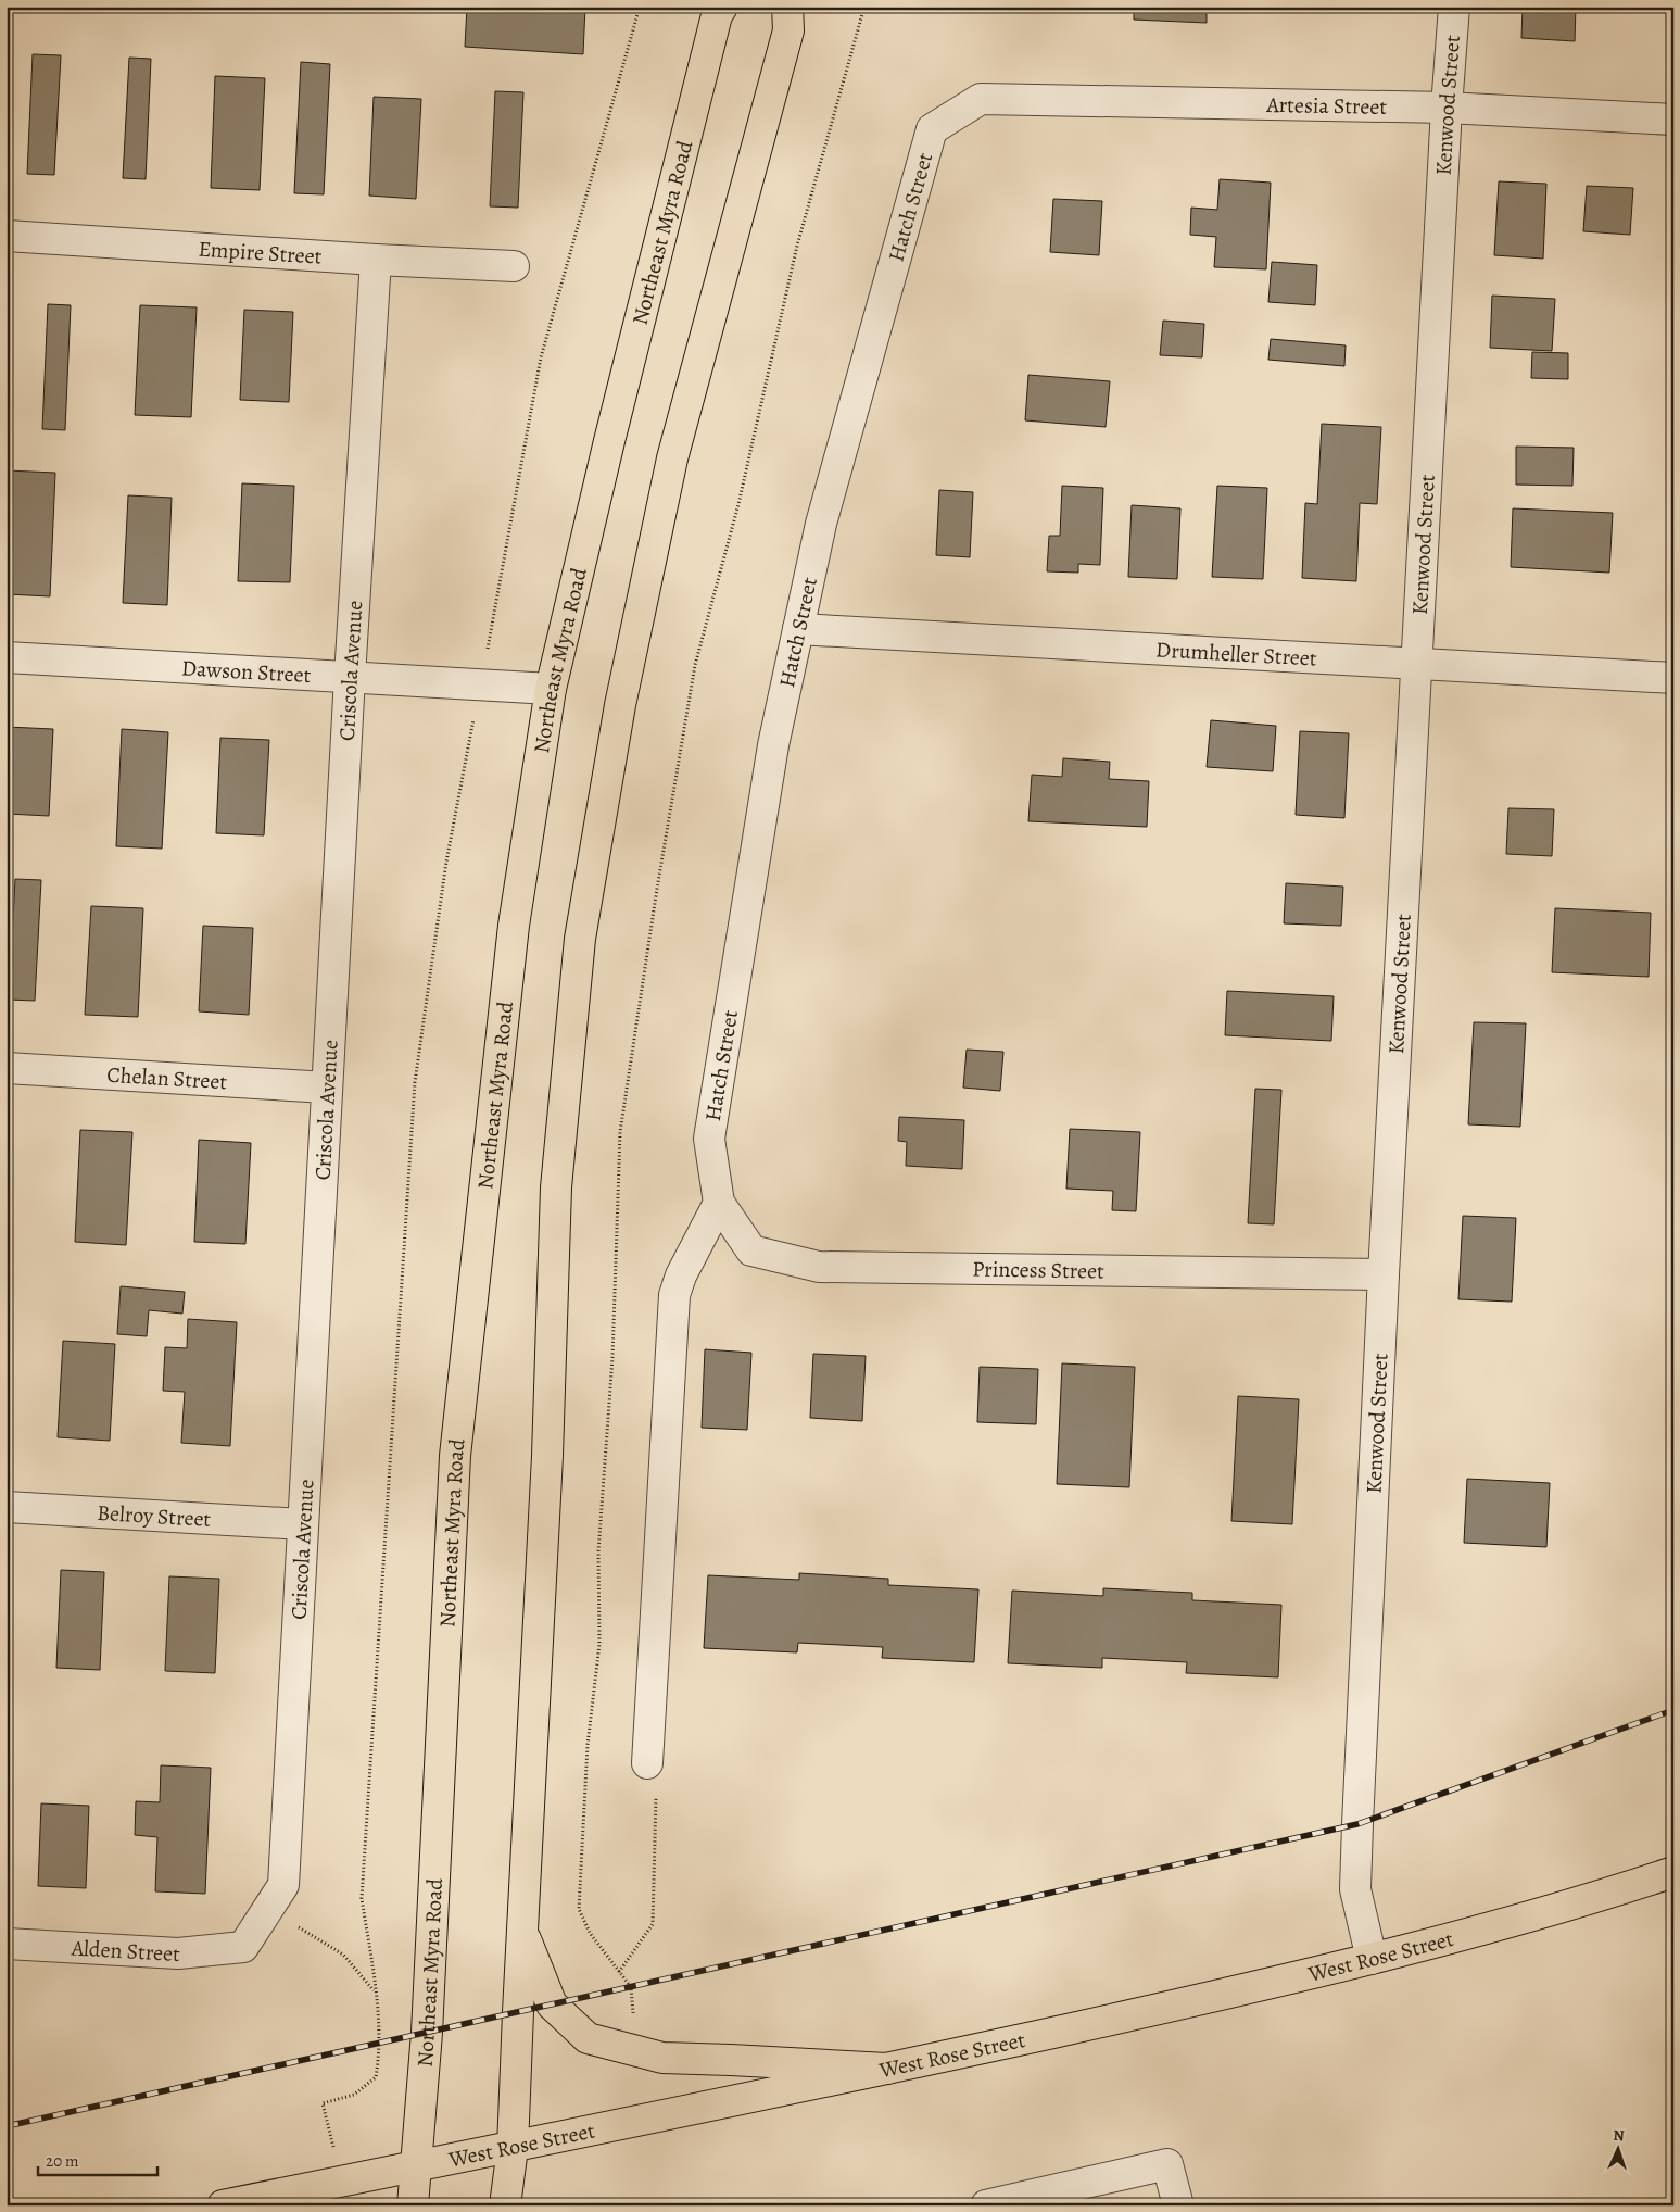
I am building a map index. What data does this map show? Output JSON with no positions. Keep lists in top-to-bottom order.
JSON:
{
  "streets": {
    "main road": ["Northeast Myra Road", "West Rose Street"],
    "street": [
      "Artesia Street",
      "Kenwood Street",
      "Hatch Street",
      "Empire Street",
      "Drumheller Street",
      "Dawson Street",
      "Criscola Avenue",
      "Chelan Street",
      "Princess Street",
      "Belroy Street",
      "Alden Street"
    ]
  },
  "crossings": [
    ["Artesia Street", "Kenwood Street"],
    ["Artesia Street", "Hatch Street"],
    ["Kenwood Street", "Drumheller Street"],
    ["Kenwood Street", "Princess Street"],
    ["Kenwood Street", "West Rose Street"],
    ["Hatch Street", "Drumheller Street"],
    ["Hatch Street", "Princess Street"],
    ["Northeast Myra Road", "Dawson Street"],
    ["Northeast Myra Road", "West Rose Street"],
    ["Empire Street", "Criscola Avenue"],
    ["Dawson Street", "Criscola Avenue"],
    ["Criscola Avenue", "Chelan Street"],
    ["Criscola Avenue", "Belroy Street"],
    ["Criscola Avenue", "Alden Street"]
  ],
  "scale_bar": "20 m",
  "north": "top"
}
